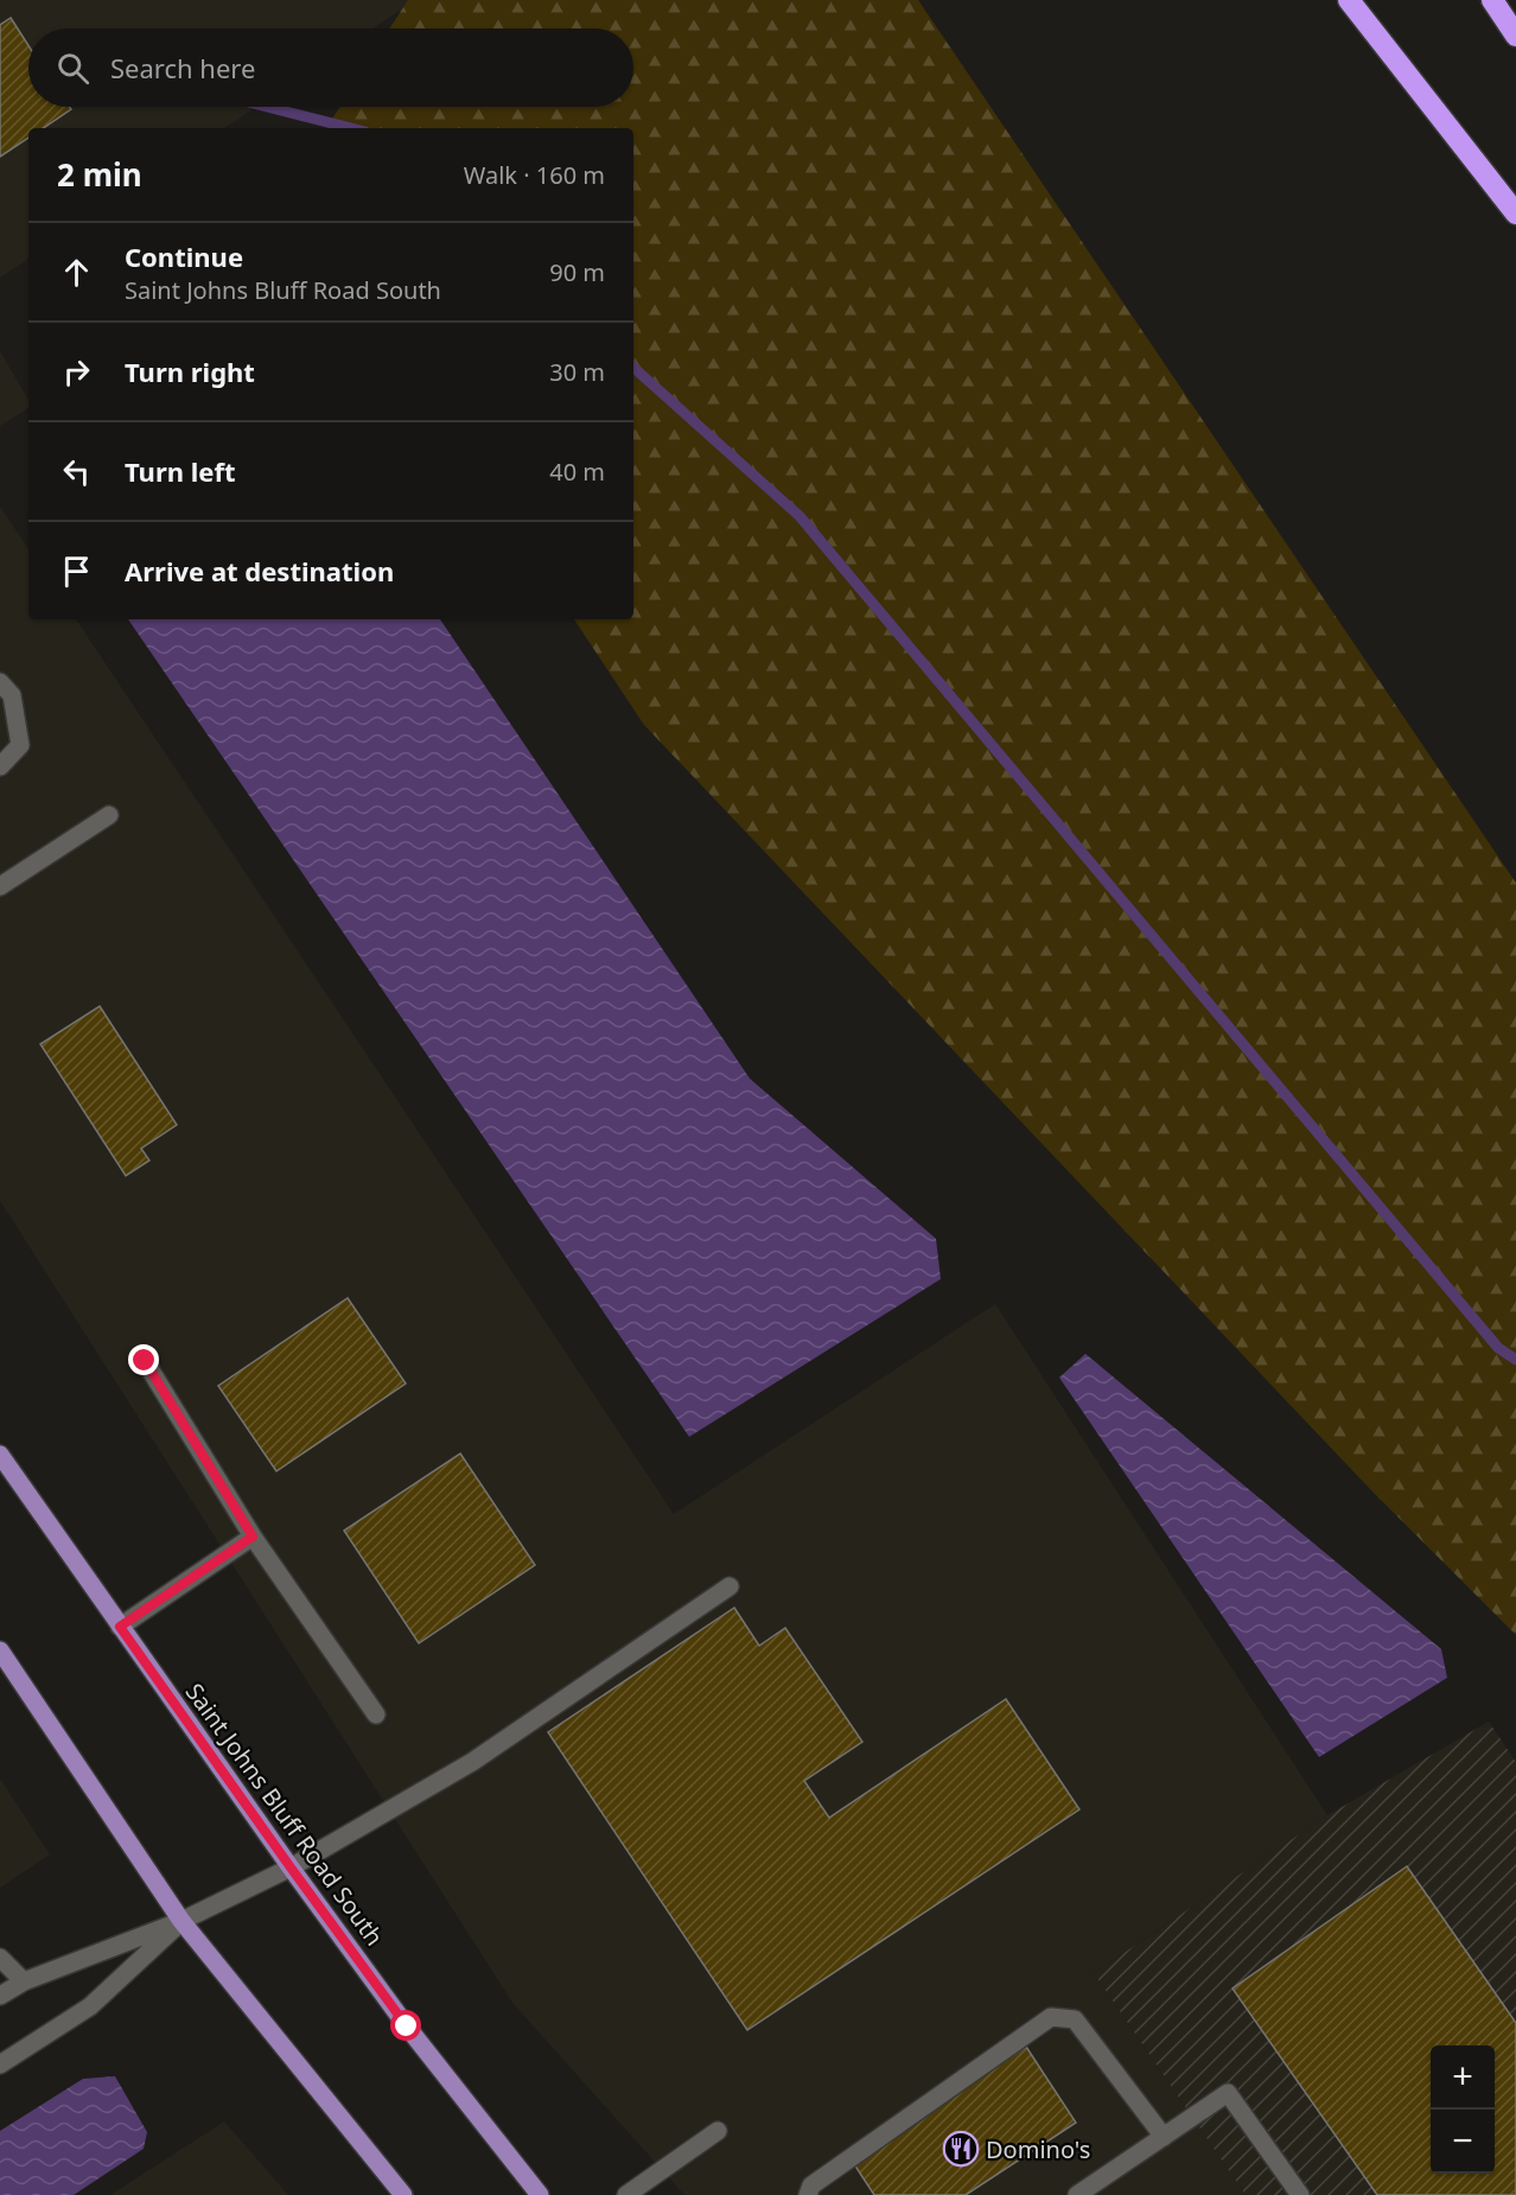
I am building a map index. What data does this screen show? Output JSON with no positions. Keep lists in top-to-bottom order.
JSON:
{
  "streets": {
    "main road": ["Saint Johns Bluff Road South"]
  },
  "places": {
    "restaurant": ["Domino's"]
  },
  "page": {
    "search": "Search here",
    "heading": ["2 min", "Walk · 160 m"],
    "list": [
      ["Continue", "Saint Johns Bluff Road South", "90 m"],
      ["Turn right", "30 m"],
      ["Turn left", "40 m"],
      "Arrive at destination"
    ],
    "map_buttons": ["+", "−"]
  }
}
